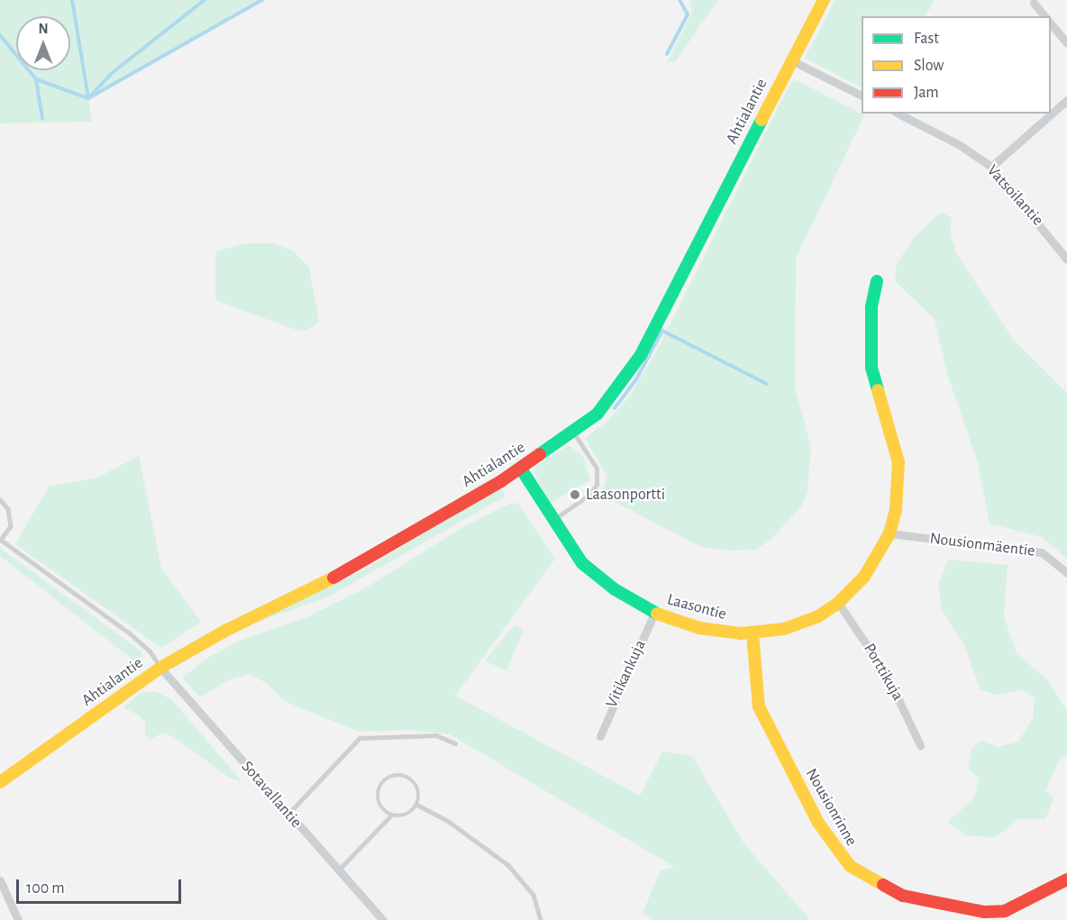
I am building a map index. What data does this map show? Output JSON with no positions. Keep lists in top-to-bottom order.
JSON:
{
  "streets": {
    "street": [
      "Ahtialantie",
      "Vatsoilantie",
      "Nousionmäentie",
      "Laasontie",
      "Porttikuja",
      "Vitikankuja",
      "Sotavallantie",
      "Nousionrinne"
    ]
  },
  "crossings": [
    ["Ahtialantie", "Laasontie"],
    ["Ahtialantie", "Sotavallantie"],
    ["Nousionmäentie", "Laasontie"],
    ["Laasontie", "Porttikuja"],
    ["Laasontie", "Vitikankuja"],
    ["Laasontie", "Nousionrinne"]
  ],
  "places": ["Laasonportti"],
  "legend": ["Fast", "Slow", "Jam"],
  "scale_bar": "100 m",
  "north": "top"
}
